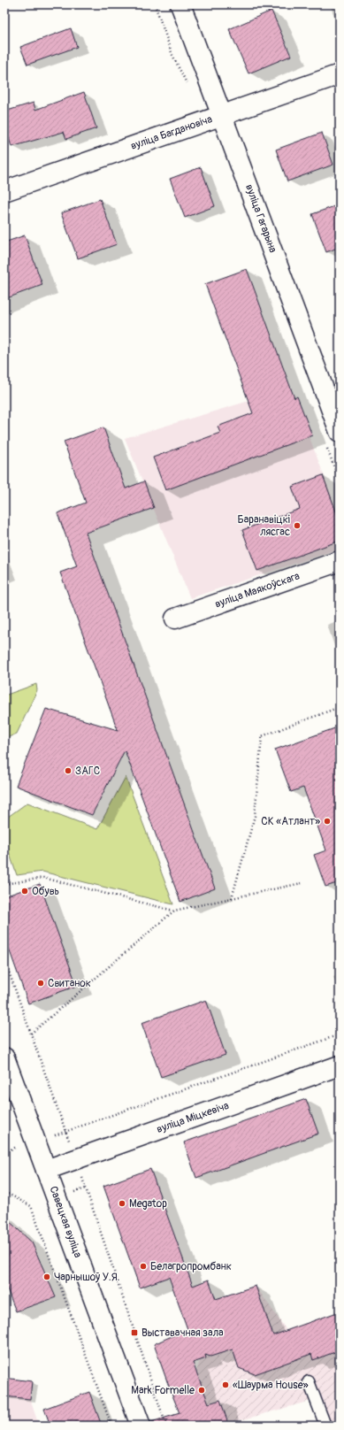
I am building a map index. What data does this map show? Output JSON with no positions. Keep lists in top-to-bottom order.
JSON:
{
  "streets": {
    "street": [
      "вуліца Багдановіча",
      "вуліца Гагарына",
      "вуліца Маякоўскага",
      "вуліца Міцкевіча",
      "Савецкая вуліца"
    ]
  },
  "crossings": [
    ["вуліца Багдановіча", "вуліца Гагарына"],
    ["вуліца Міцкевіча", "Савецкая вуліца"]
  ],
  "places": {
    "other": [
      "Баранавіцкі лясгас",
      "ЗАГС",
      "СК «Атлант»",
      "Обувь",
      "Свитанок",
      "Megatop",
      "Белагропромбанк",
      "Чарнышоў У.Я.",
      "«Шаурма House»",
      "Mark Formelle"
    ],
    "transit": ["Выставачная зала"]
  }
}
